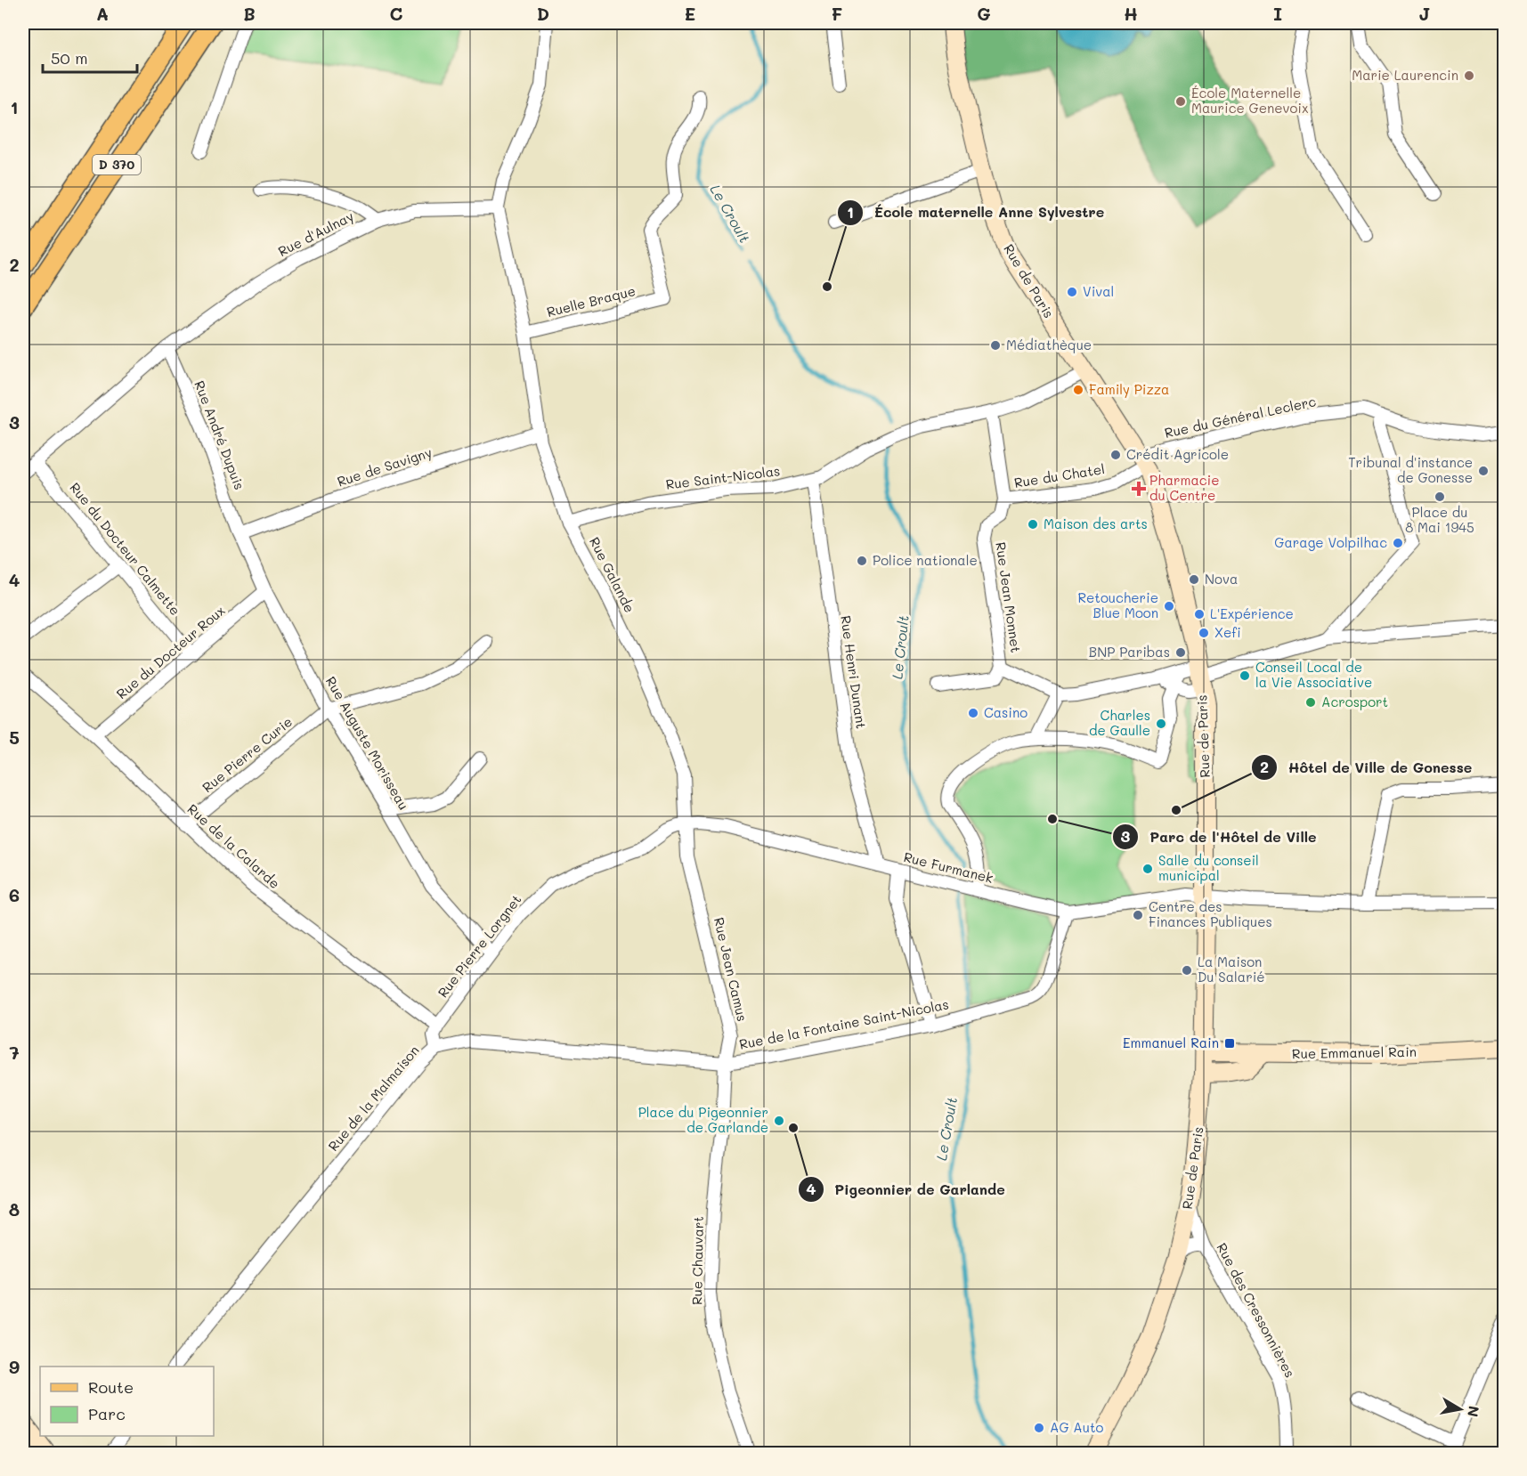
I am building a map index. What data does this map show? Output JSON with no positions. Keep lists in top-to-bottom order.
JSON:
{
  "streets": {
    "main road": ["D 370"],
    "street": [
      "Rue d'Aulnay",
      "Rue de Paris",
      "Ruelle Braque",
      "Rue du Général Leclerc",
      "Rue André Dupuis",
      "Rue de Savigny",
      "Rue du Chatel",
      "Rue Saint-Nicolas",
      "Rue du Docteur Calmette",
      "Rue Galande",
      "Rue Jean Monnet",
      "Rue du Docteur Roux",
      "Rue Henri Dunant",
      "Rue Auguste Morisseau",
      "Rue Pierre Curie",
      "Rue de la Calarde",
      "Rue Furmanek",
      "Rue Pierre Lorgnet",
      "Rue Jean Camus",
      "Rue de la Fontaine Saint-Nicolas",
      "Rue Emmanuel Rain",
      "Rue de la Malmaison",
      "Rue Chauvart",
      "Rue des Cressonnières"
    ]
  },
  "crossings": [
    ["Rue d'Aulnay", "Rue André Dupuis"],
    ["Rue d'Aulnay", "Rue du Docteur Calmette"],
    ["Rue d'Aulnay", "Rue Galande"],
    ["Rue de Paris", "Rue du Général Leclerc"],
    ["Rue de Paris", "Rue du Chatel"],
    ["Rue de Paris", "Rue Saint-Nicolas"],
    ["Rue de Paris", "Rue Furmanek"],
    ["Rue de Paris", "Rue Emmanuel Rain"],
    ["Rue de Paris", "Rue des Cressonnières"],
    ["Ruelle Braque", "Rue Galande"],
    ["Rue du Général Leclerc", "Rue du Chatel"],
    ["Rue André Dupuis", "Rue de Savigny"],
    ["Rue André Dupuis", "Rue Auguste Morisseau"],
    ["Rue de Savigny", "Rue Galande"],
    ["Rue de Savigny", "Rue Auguste Morisseau"],
    ["Rue du Chatel", "Rue Jean Monnet"],
    ["Rue Saint-Nicolas", "Rue Galande"],
    ["Rue Saint-Nicolas", "Rue Henri Dunant"],
    ["Rue du Docteur Calmette", "Rue du Docteur Roux"],
    ["Rue Galande", "Rue Furmanek"],
    ["Rue Galande", "Rue Pierre Lorgnet"],
    ["Rue Galande", "Rue Jean Camus"],
    ["Rue du Docteur Roux", "Rue Auguste Morisseau"],
    ["Rue du Docteur Roux", "Rue de la Calarde"],
    ["Rue Henri Dunant", "Rue Furmanek"],
    ["Rue Auguste Morisseau", "Rue Pierre Curie"],
    ["Rue Auguste Morisseau", "Rue Pierre Lorgnet"],
    ["Rue Pierre Curie", "Rue de la Calarde"],
    ["Rue de la Calarde", "Rue Pierre Lorgnet"],
    ["Rue Furmanek", "Rue Pierre Lorgnet"],
    ["Rue Furmanek", "Rue de la Fontaine Saint-Nicolas"],
    ["Rue Jean Camus", "Rue de la Fontaine Saint-Nicolas"],
    ["Rue Jean Camus", "Rue de la Malmaison"],
    ["Rue Jean Camus", "Rue Chauvart"],
    ["Rue de la Fontaine Saint-Nicolas", "Rue de la Malmaison"],
    ["Rue de la Fontaine Saint-Nicolas", "Rue Chauvart"],
    ["Rue de la Malmaison", "Rue Chauvart"]
  ],
  "water": ["Le Croult"],
  "places": {
    "other": [
      "Marie Laurencin",
      "École Maternelle Maurice Genevoix",
      "École maternelle Anne Sylvestre",
      "Vival",
      "Médiathèque",
      "Family Pizza",
      "Crédit Agricole",
      "Tribunal d'instance de Gonesse",
      "Place du 8 Mai 1945",
      "Maison des arts",
      "Garage Volpilhac",
      "Police nationale",
      "Nova",
      "Retoucherie Blue Moon",
      "L'Expérience",
      "Xefi",
      "BNP Paribas",
      "Conseil Local de la Vie Associative",
      "Acrosport",
      "Casino",
      "Charles de Gaulle",
      "Hôtel de Ville de Gonesse",
      "Parc de l'Hôtel de Ville",
      "Salle du conseil municipal",
      "Centre des Finances Publiques",
      "La Maison Du Salarié",
      "Place du Pigeonnier de Garlande",
      "Pigeonnier de Garlande",
      "AG Auto"
    ],
    "health": ["Pharmacie du Centre"],
    "transit": ["Emmanuel Rain"]
  },
  "legend": ["Route", "Parc"],
  "scale_bar": "50 m",
  "north": "right",
  "grid": {
    "columns": [
      "A",
      "B",
      "C",
      "D",
      "E",
      "F",
      "G",
      "H",
      "I",
      "J"
    ],
    "rows": [
      "1",
      "2",
      "3",
      "4",
      "5",
      "6",
      "7",
      "8",
      "9"
    ]
  }
}
